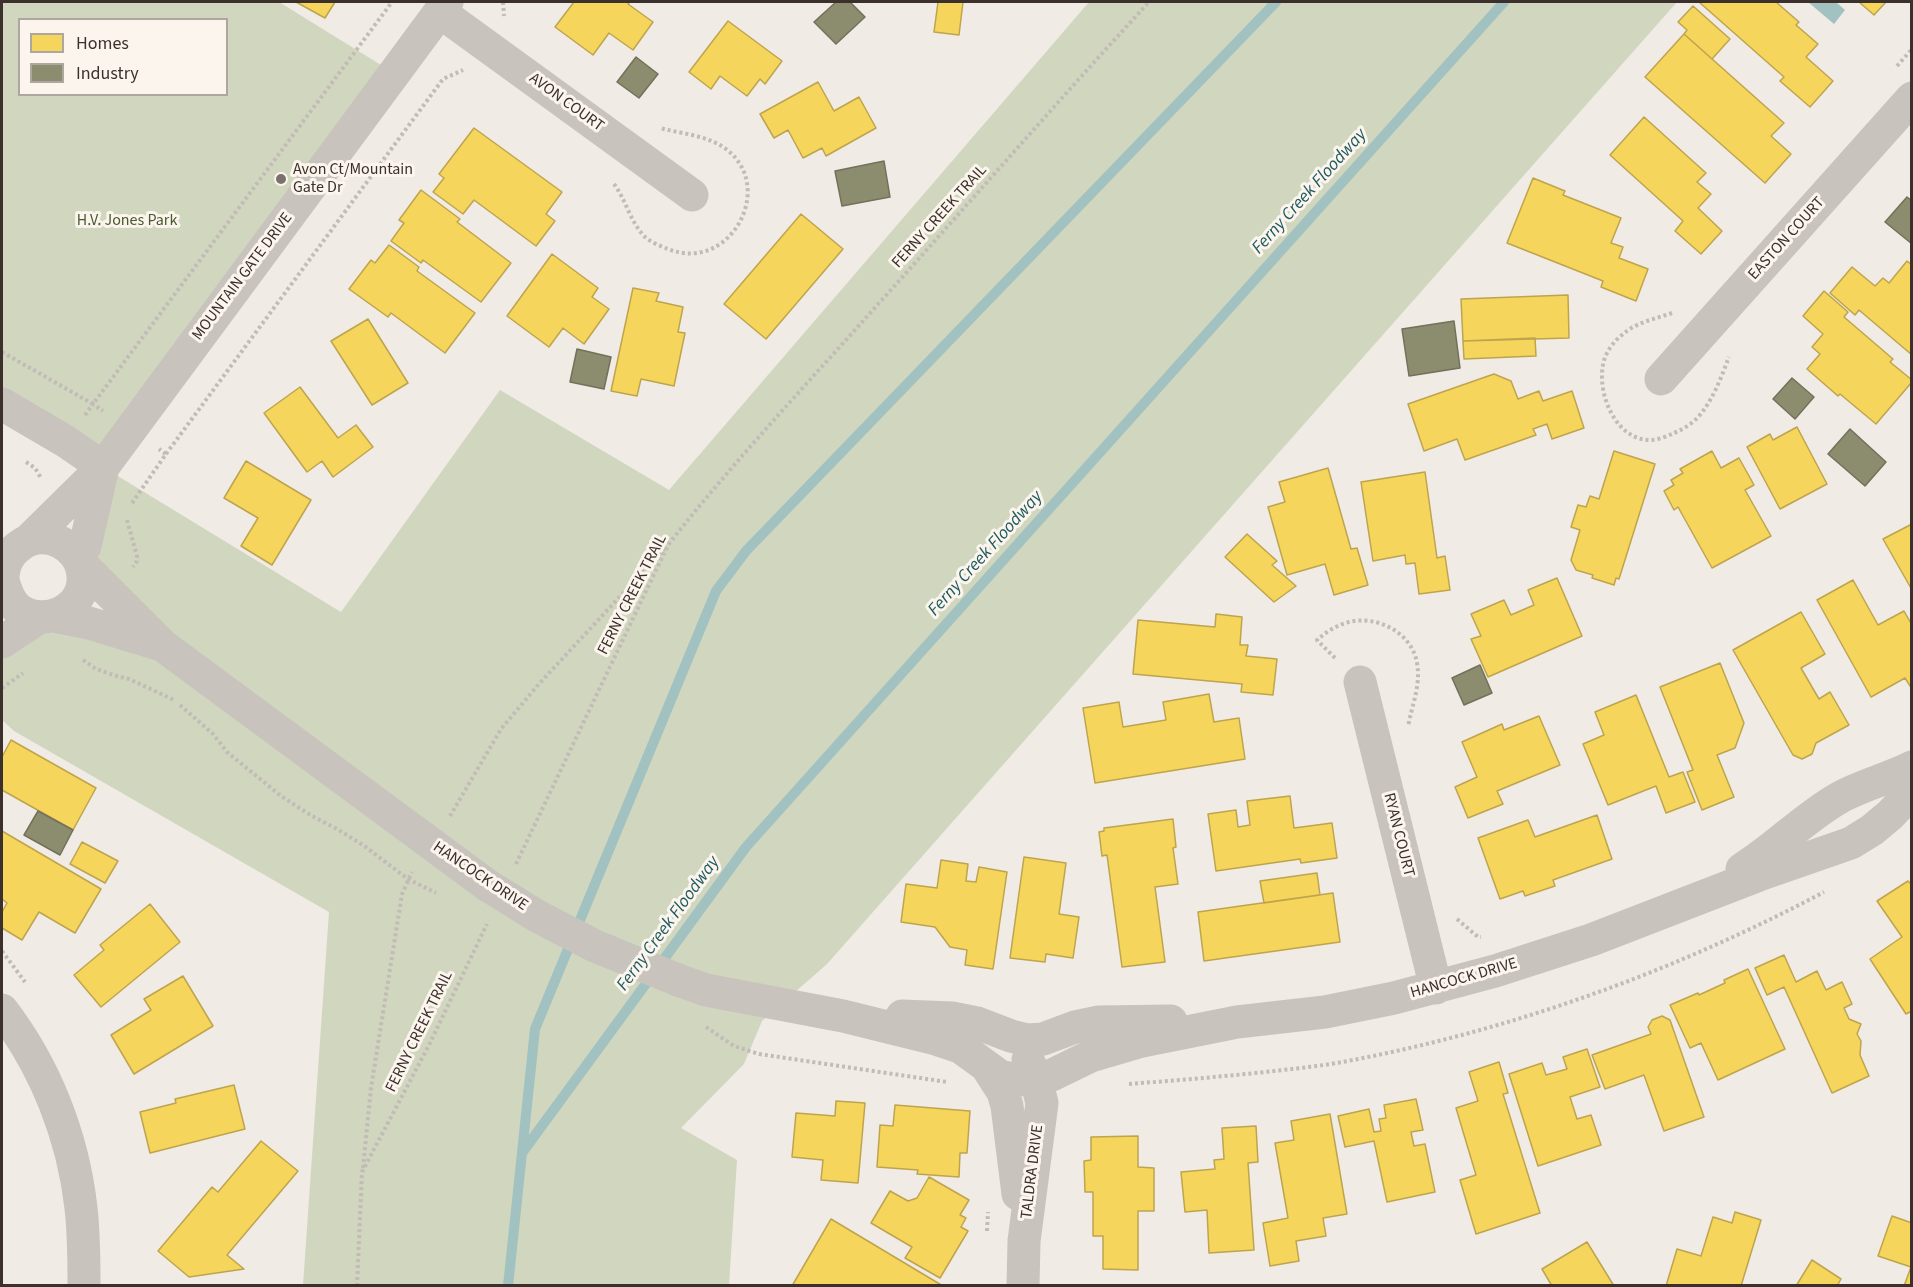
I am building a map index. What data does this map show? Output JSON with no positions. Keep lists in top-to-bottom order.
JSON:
{
  "streets": {
    "street": [
      "AVON COURT",
      "EASTON COURT",
      "MOUNTAIN GATE DRIVE",
      "RYAN COURT",
      "HANCOCK DRIVE",
      "TALDRA DRIVE"
    ],
    "path": ["FERNY CREEK TRAIL"]
  },
  "crossings": [
    ["AVON COURT", "MOUNTAIN GATE DRIVE"],
    ["FERNY CREEK TRAIL", "HANCOCK DRIVE"],
    ["MOUNTAIN GATE DRIVE", "HANCOCK DRIVE"],
    ["RYAN COURT", "HANCOCK DRIVE"],
    ["HANCOCK DRIVE", "TALDRA DRIVE"]
  ],
  "water": ["Ferny Creek Floodway"],
  "parks": ["H.V. Jones Park"],
  "places": ["Avon Ct/Mountain Gate Dr"],
  "legend": ["Homes", "Industry"]
}
